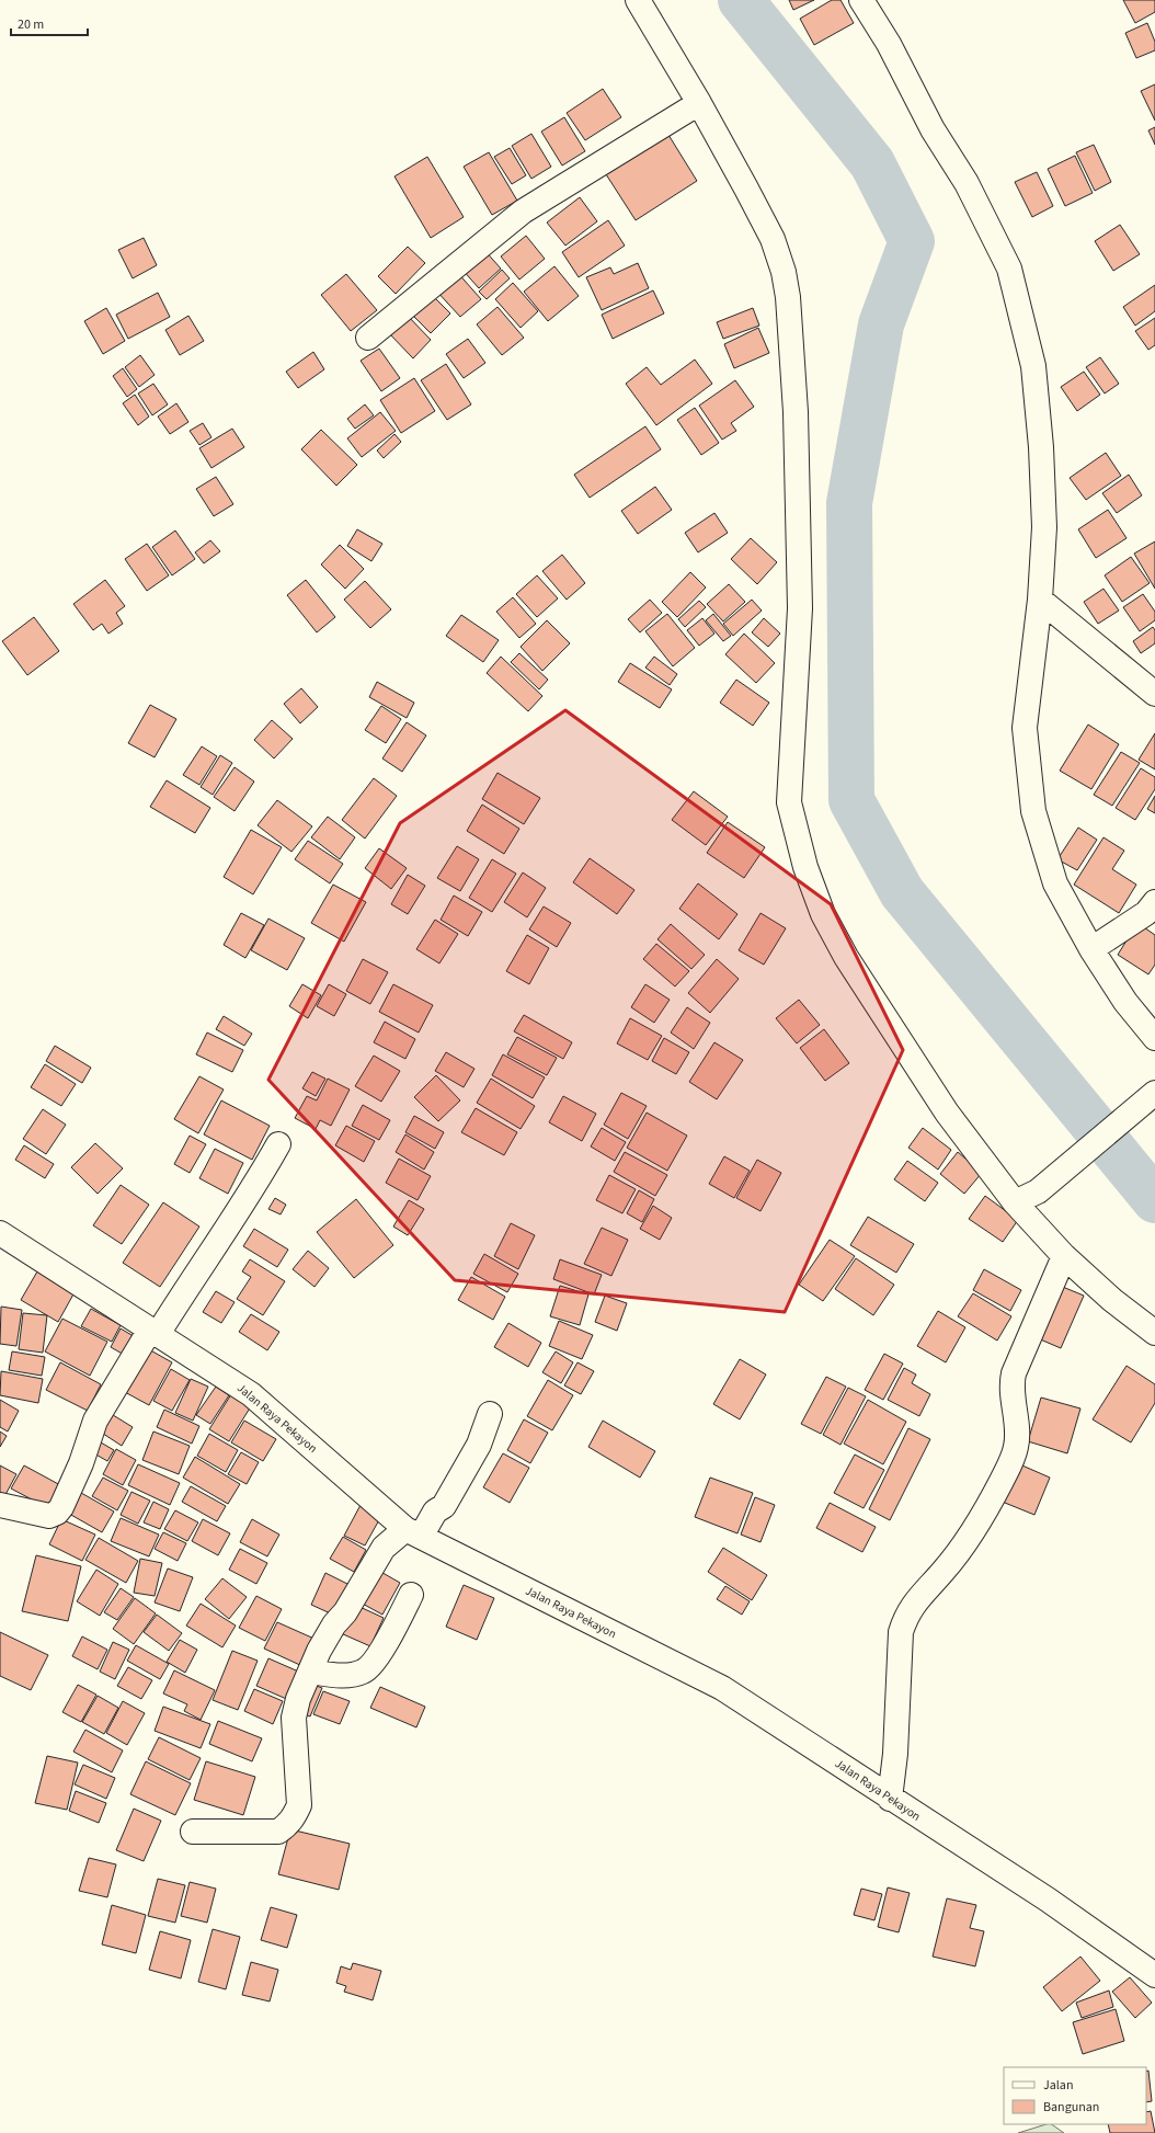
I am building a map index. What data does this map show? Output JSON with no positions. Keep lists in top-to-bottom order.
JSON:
{
  "streets": {
    "street": ["Jalan Raya Pekayon"]
  },
  "legend": ["Jalan", "Bangunan"],
  "scale_bar": "20 m"
}
